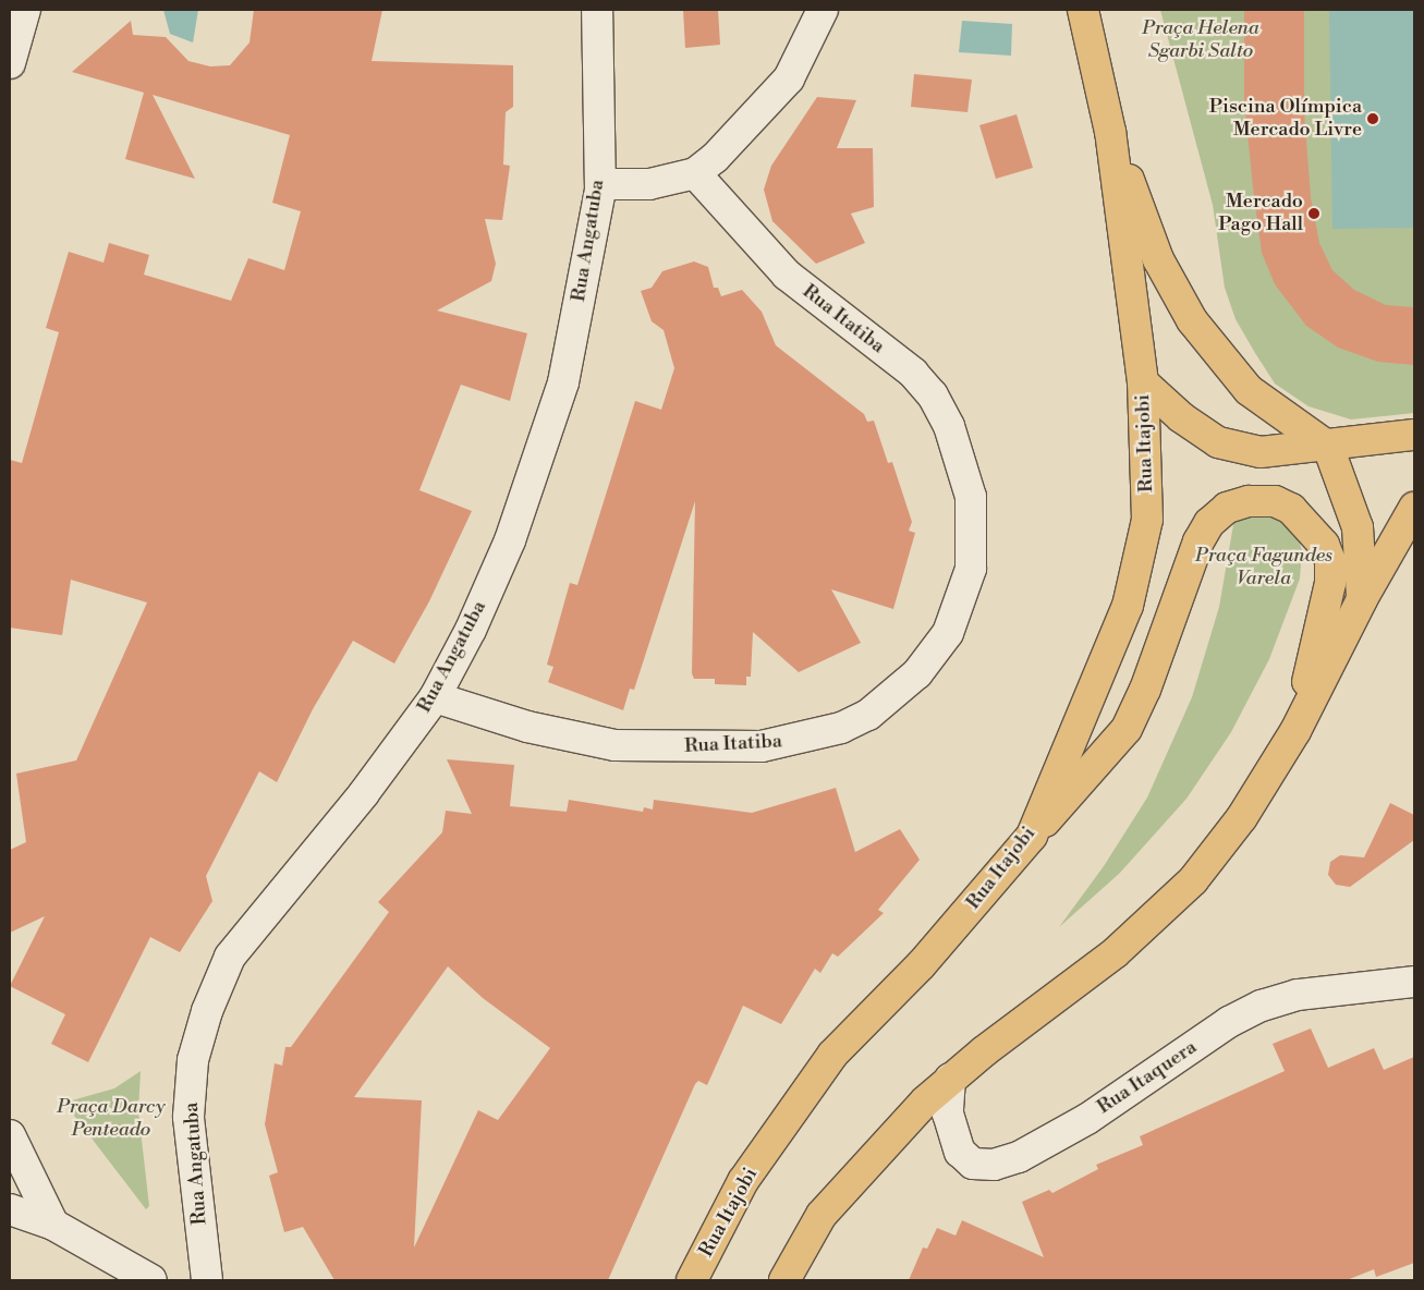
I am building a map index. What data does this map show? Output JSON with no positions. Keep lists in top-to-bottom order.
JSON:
{
  "streets": {
    "main road": ["Rua Itajobi"],
    "street": ["Rua Angatuba", "Rua Itatiba", "Rua Itaquera"]
  },
  "crossings": [
    ["Rua Angatuba", "Rua Itatiba"]
  ],
  "parks": ["Praça Helena Sgarbi Salto", "Praça Fagundes Varela", "Praça Darcy Penteado"],
  "places": ["Piscina Olímpica Mercado Livre", "Mercado Pago Hall"]
}
